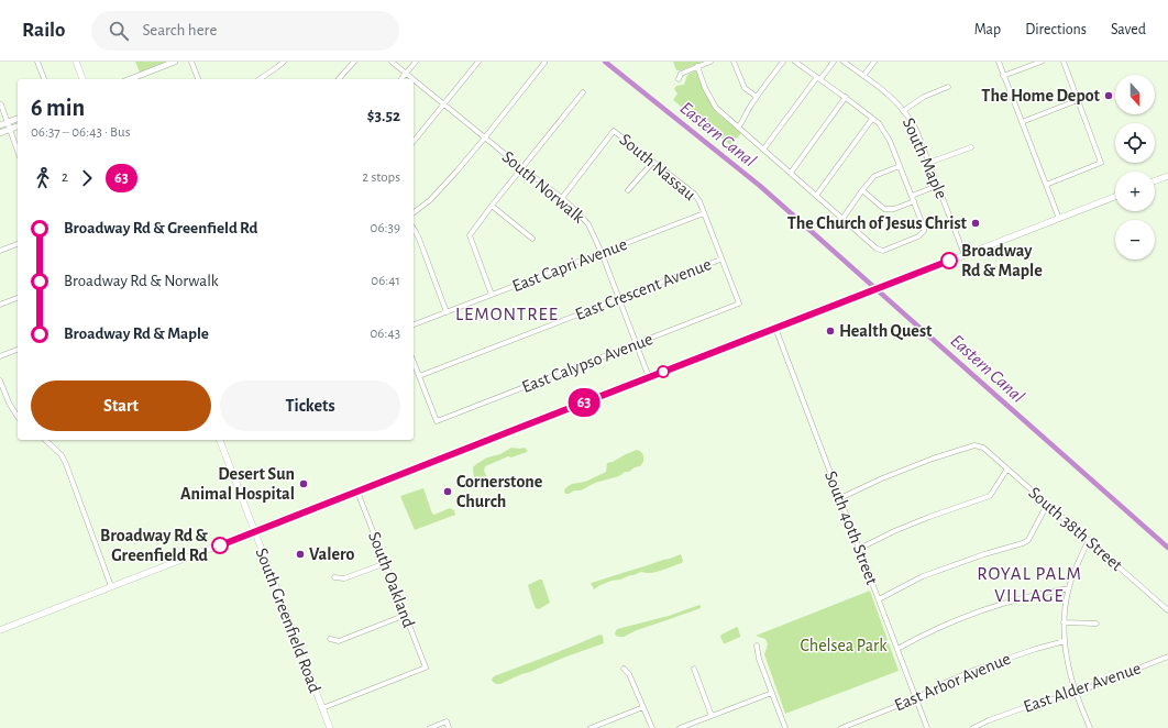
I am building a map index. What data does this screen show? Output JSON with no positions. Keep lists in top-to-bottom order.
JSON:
{
  "streets": {
    "main road": ["South Greenfield Road"],
    "street": [
      "South Maple",
      "South Nassau",
      "South Norwalk",
      "East Capri Avenue",
      "East Crescent Avenue",
      "East Calypso Avenue",
      "South 40th Street",
      "South 38th Street",
      "South Oakland",
      "East Arbor Avenue",
      "East Alder Avenue"
    ]
  },
  "crossings": [
    ["South Nassau", "South Norwalk"],
    ["South Nassau", "East Capri Avenue"],
    ["South Nassau", "East Crescent Avenue"],
    ["South Nassau", "East Calypso Avenue"],
    ["South Norwalk", "East Capri Avenue"],
    ["South Norwalk", "East Crescent Avenue"],
    ["South Norwalk", "East Calypso Avenue"],
    ["East Crescent Avenue", "East Calypso Avenue"],
    ["South 40th Street", "South 38th Street"],
    ["South 40th Street", "East Arbor Avenue"],
    ["South Oakland", "South Greenfield Road"]
  ],
  "districts": ["LEMONTREE", "ROYAL PALM VILLAGE"],
  "water": ["Eastern Canal"],
  "parks": ["Chelsea Park"],
  "places": [
    "The Home Depot",
    "The Church of Jesus Christ",
    "Broadway Rd & Maple",
    "Health Quest",
    "Desert Sun Animal Hospital",
    "Cornerstone Church",
    "Broadway Rd & Greenfield Rd",
    "Valero"
  ],
  "lines": ["bus line 63"],
  "north": "bottom",
  "page": {
    "header": "Railo",
    "search": "Search here",
    "nav": ["Map", "Directions", "Saved"],
    "on_map": "63",
    "map_buttons": ["+", "−"],
    "heading": ["6 min", "06:37 – 06:43 · Bus", "$3.52"],
    "legs": ["2", "63", "2 stops"],
    "list": [
      {
        "name": "Broadway Rd & Greenfield Rd",
        "value": "06:39"
      },
      {
        "name": "Broadway Rd & Norwalk",
        "value": "06:41"
      },
      {
        "name": "Broadway Rd & Maple",
        "value": "06:43"
      }
    ],
    "buttons": ["Start", "Tickets"]
  }
}
